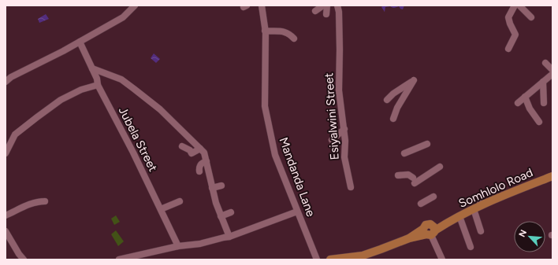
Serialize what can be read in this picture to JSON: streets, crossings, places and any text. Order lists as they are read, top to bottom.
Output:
{
  "streets": {
    "main road": ["Somhlolo Road"],
    "street": ["Esiyalwini Street", "Jubela Street", "Mandanda Lane"]
  },
  "north": "top left"
}
